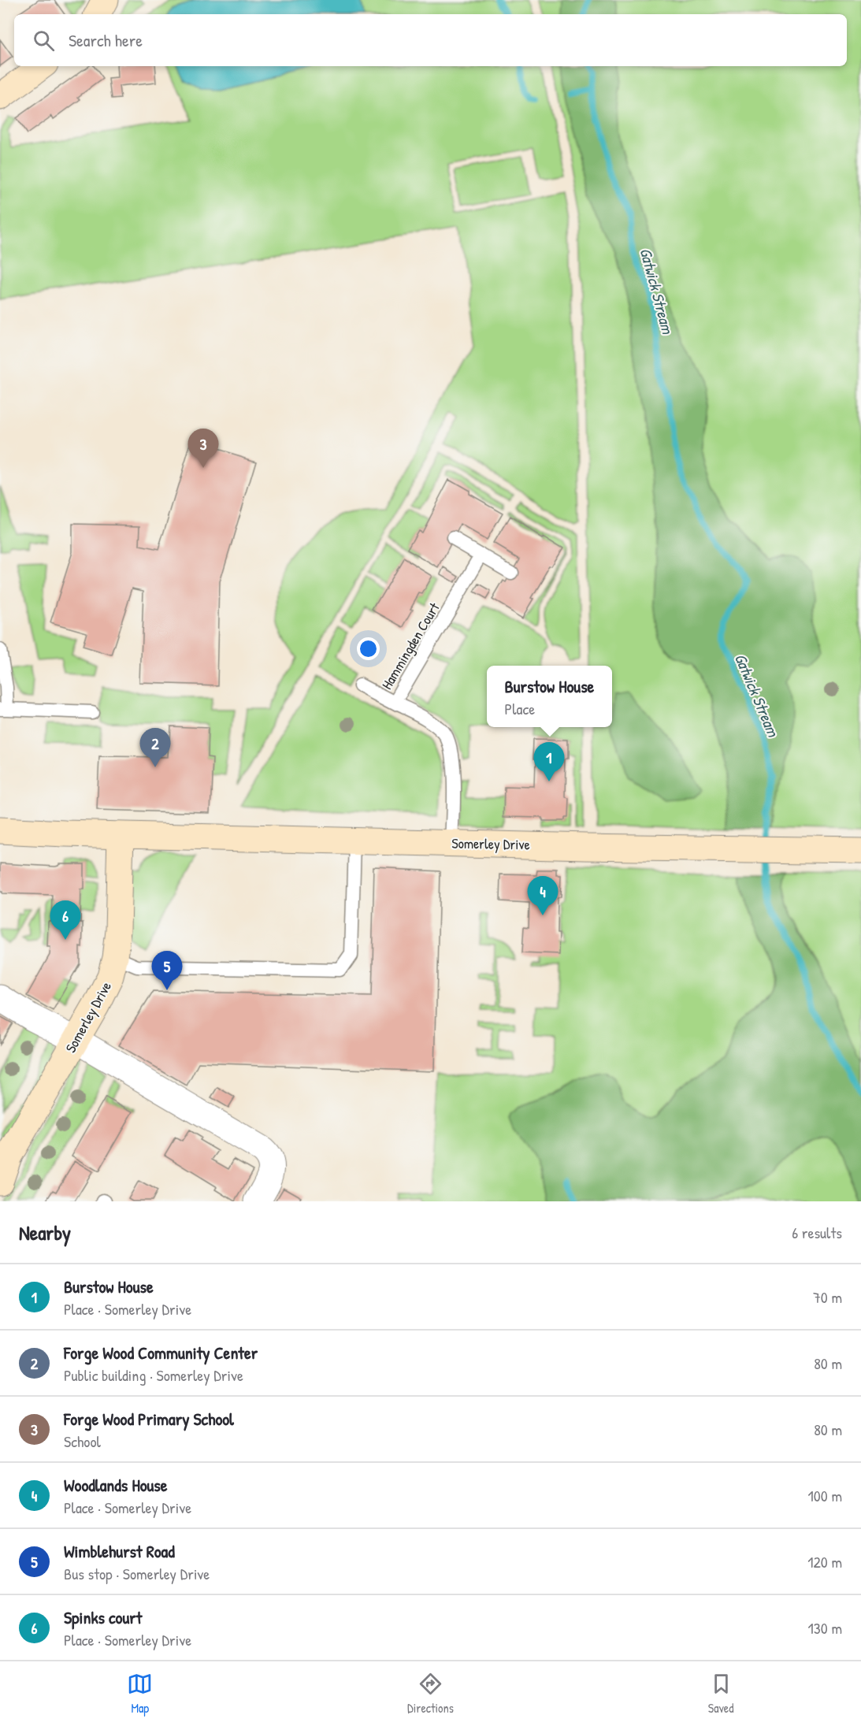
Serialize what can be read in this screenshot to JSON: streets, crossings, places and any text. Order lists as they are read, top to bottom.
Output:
{
  "streets": {
    "street": ["Somerley Drive"],
    "lane": ["Hammingden Court"]
  },
  "crossings": [
    ["Hammingden Court", "Somerley Drive"]
  ],
  "water": ["Gatwick Stream"],
  "page": {
    "search": "Search here",
    "pins": [
      "3",
      "2",
      "1",
      "4",
      "6",
      "5"
    ],
    "popup": ["Burstow House", "Place"],
    "heading": ["Nearby", "6 results"],
    "list": [
      {
        "mark": "1",
        "name": "Burstow House",
        "note": "Place · Somerley Drive",
        "value": "70 m"
      },
      {
        "mark": "2",
        "name": "Forge Wood Community Center",
        "note": "Public building · Somerley Drive",
        "value": "80 m"
      },
      {
        "mark": "3",
        "name": "Forge Wood Primary School",
        "note": "School",
        "value": "80 m"
      },
      {
        "mark": "4",
        "name": "Woodlands House",
        "note": "Place · Somerley Drive",
        "value": "100 m"
      },
      {
        "mark": "5",
        "name": "Wimblehurst Road",
        "note": "Bus stop · Somerley Drive",
        "value": "120 m"
      },
      {
        "mark": "6",
        "name": "Spinks court",
        "note": "Place · Somerley Drive",
        "value": "130 m"
      }
    ],
    "nav": ["Map", "Directions", "Saved"]
  }
}
